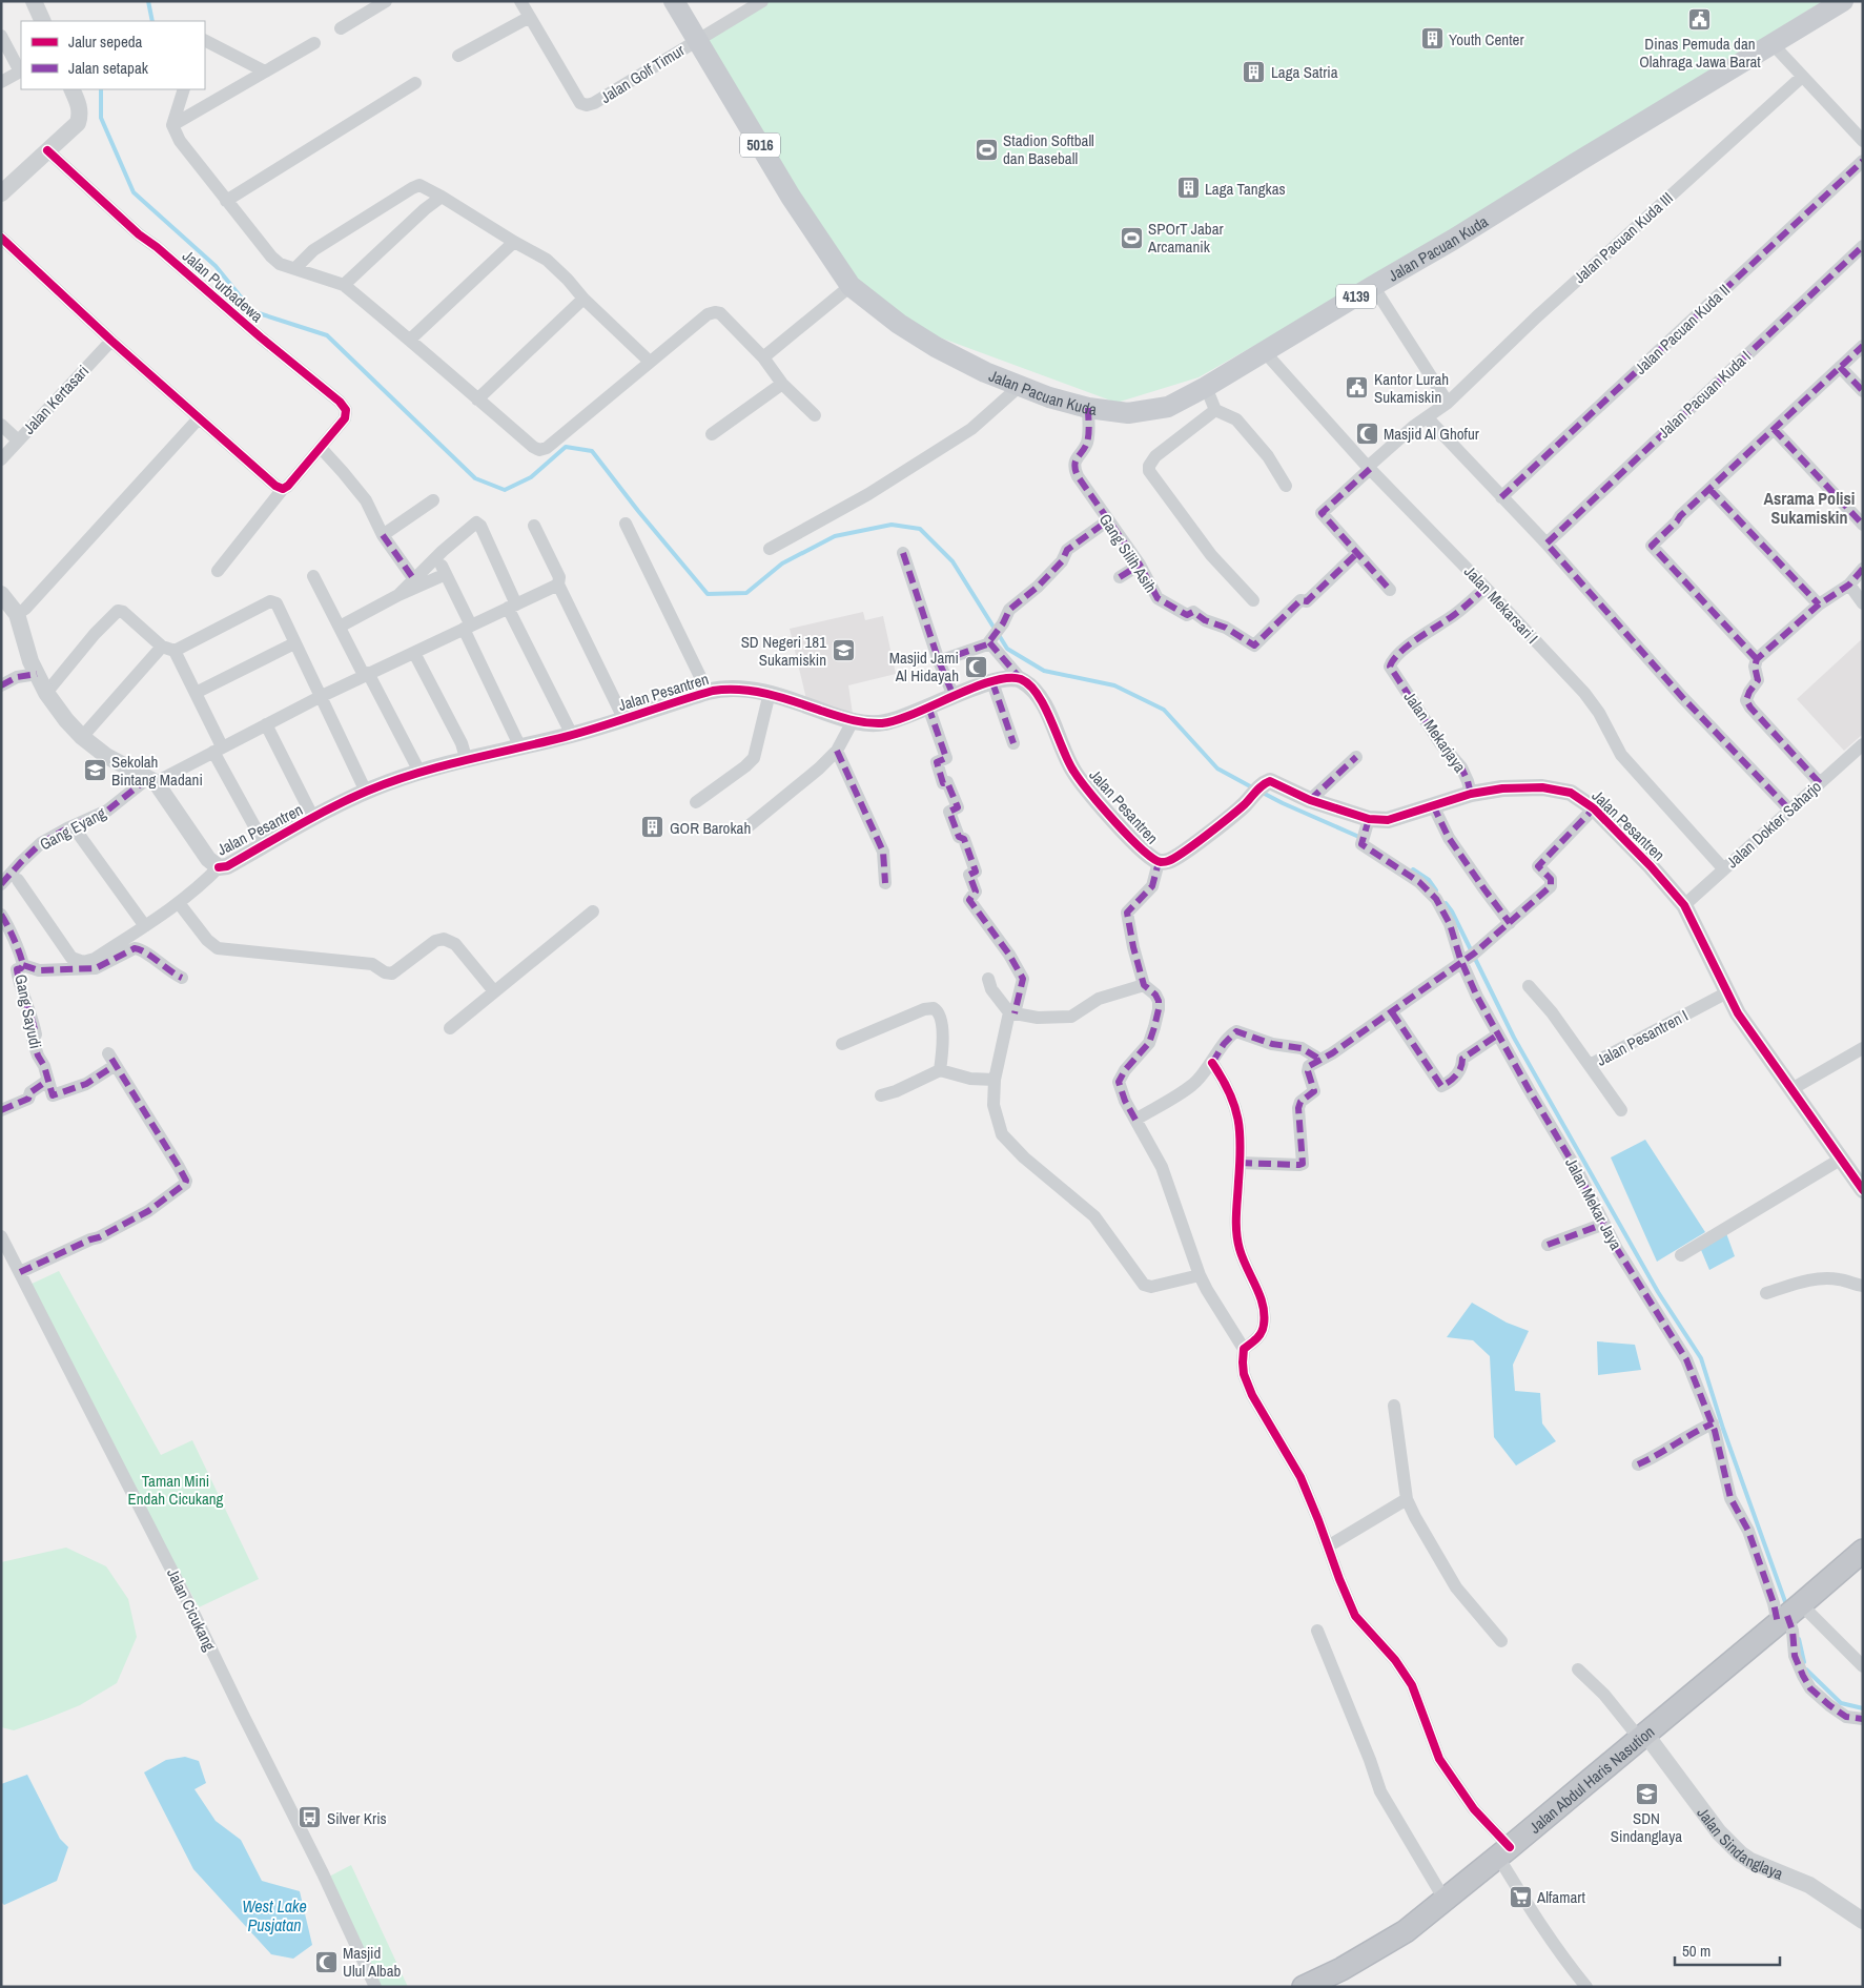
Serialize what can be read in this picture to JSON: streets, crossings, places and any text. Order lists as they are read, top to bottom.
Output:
{
  "streets": {
    "highway": ["Jalan Abdul Haris Nasution"],
    "main road": ["5016", "Jalan Pacuan Kuda", "4139"],
    "street": [
      "Jalan Golf Timur",
      "Jalan Pacuan Kuda III",
      "Jalan Purbadewa",
      "Jalan Pacuan Kuda II",
      "Jalan Pacuan Kuda I",
      "Jalan Kertasari",
      "Gang Silih Asih",
      "Jalan Mekarsari I",
      "Jalan Pesantren",
      "Jalan Mekarjaya",
      "Jalan Dokter Saharjo",
      "Gang Eyang",
      "Gang Sayudi",
      "Jalan Pesantren I",
      "Jalan Mekar Jaya",
      "Jalan Cicukang",
      "Jalan Sindanglaya"
    ]
  },
  "crossings": [
    ["Jalan Golf Timur", "5016"],
    ["5016", "Jalan Pacuan Kuda"],
    ["Jalan Pacuan Kuda III", "Gang Silih Asih"],
    ["Jalan Pacuan Kuda III", "Jalan Mekarsari I"],
    ["Jalan Pacuan Kuda", "Gang Silih Asih"],
    ["Jalan Pacuan Kuda", "Jalan Mekarsari I"],
    ["Jalan Mekarsari I", "Jalan Mekarjaya"],
    ["Jalan Mekarsari I", "Jalan Dokter Saharjo"],
    ["Jalan Pesantren", "Jalan Mekarjaya"],
    ["Jalan Pesantren", "Jalan Dokter Saharjo"],
    ["Jalan Pesantren", "Jalan Pesantren I"],
    ["Jalan Pesantren", "Jalan Mekar Jaya"],
    ["Jalan Mekar Jaya", "Jalan Abdul Haris Nasution"],
    ["Jalan Abdul Haris Nasution", "Jalan Sindanglaya"]
  ],
  "districts": ["Asrama Polisi Sukamiskin"],
  "water": ["West Lake Pusjatan"],
  "parks": ["Taman Mini Endah Cicukang"],
  "places": {
    "public building": ["Dinas Pemuda dan Olahraga Jawa Barat", "Kantor Lurah Sukamiskin"],
    "building": [
      "Youth Center",
      "Laga Satria",
      "Laga Tangkas",
      "GOR Barokah"
    ],
    "sports": ["Stadion Softball dan Baseball", "SPOrT Jabar Arcamanik"],
    "mosque": ["Masjid Al Ghofur", "Masjid Jami Al Hidayah", "Masjid Ulul Albab"],
    "school or university": ["SD Negeri 181 Sukamiskin", "Sekolah Bintang Madani", "SDN Sindanglaya"],
    "bus stop": ["Silver Kris"],
    "supermarket": ["Alfamart"]
  },
  "legend": ["Jalur sepeda", "Jalan setapak"],
  "scale_bar": "50 m"
}
